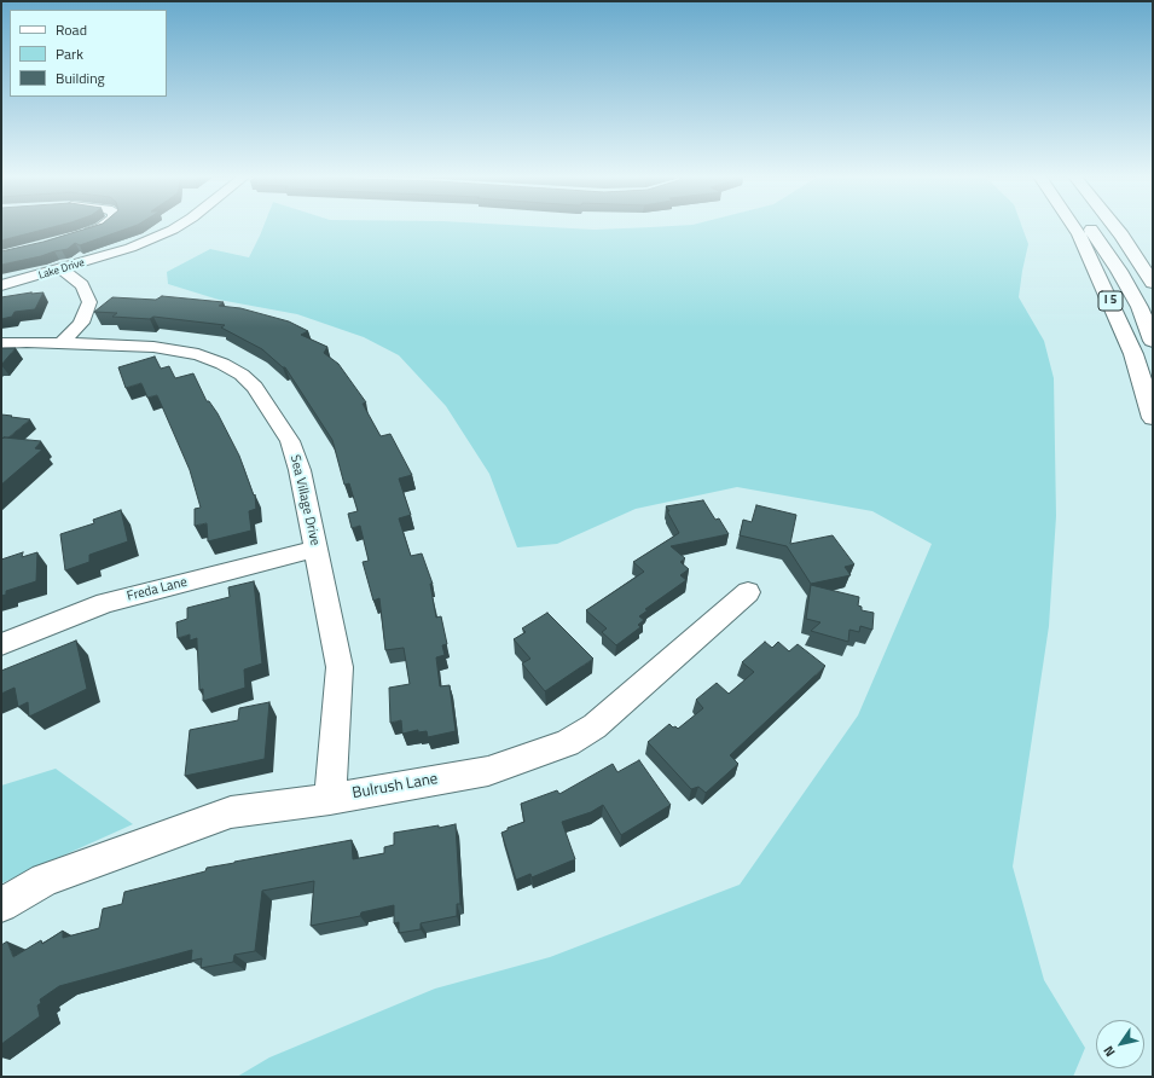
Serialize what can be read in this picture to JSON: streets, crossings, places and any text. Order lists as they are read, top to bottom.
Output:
{
  "streets": {
    "highway": ["I 5"],
    "street": [
      "Lake Drive",
      "Sea Village Drive",
      "Freda Lane",
      "Bulrush Lane"
    ]
  },
  "crossings": [
    ["Sea Village Drive", "Freda Lane"],
    ["Sea Village Drive", "Bulrush Lane"]
  ],
  "legend": ["Road", "Park", "Building"],
  "north": "bottom left"
}
